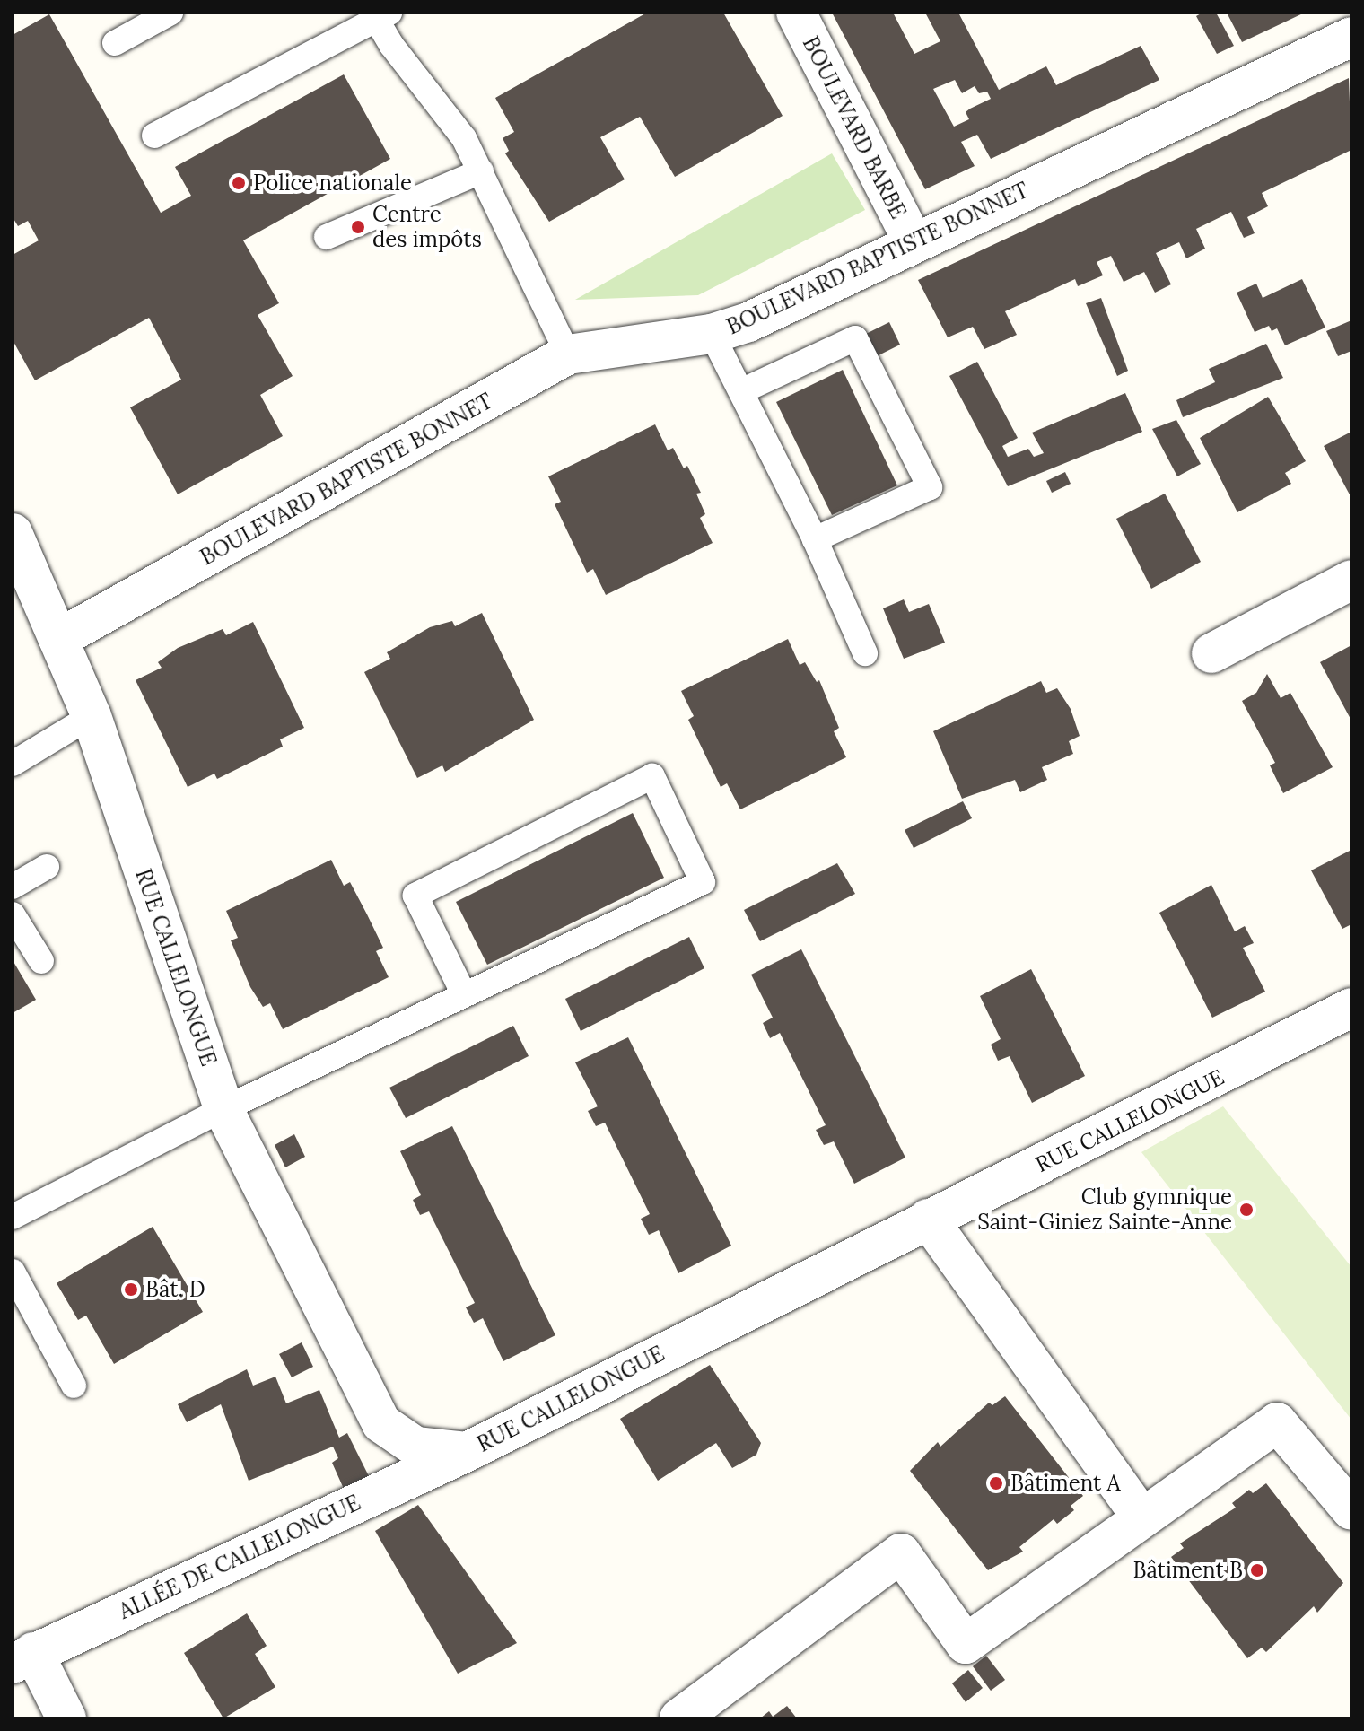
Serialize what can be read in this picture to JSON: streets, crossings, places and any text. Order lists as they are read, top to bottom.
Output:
{
  "streets": {
    "street": [
      "BOULEVARD BARBE",
      "BOULEVARD BAPTISTE BONNET",
      "RUE CALLELONGUE",
      "ALLÉE DE CALLELONGUE"
    ]
  },
  "crossings": [
    ["BOULEVARD BARBE", "BOULEVARD BAPTISTE BONNET"],
    ["BOULEVARD BAPTISTE BONNET", "RUE CALLELONGUE"],
    ["RUE CALLELONGUE", "ALLÉE DE CALLELONGUE"]
  ],
  "places": [
    "Police nationale",
    "Centre des impôts",
    "Club gymnique Saint-Giniez Sainte-Anne",
    "Bât. D",
    "Bâtiment A",
    "Bâtiment B"
  ]
}
